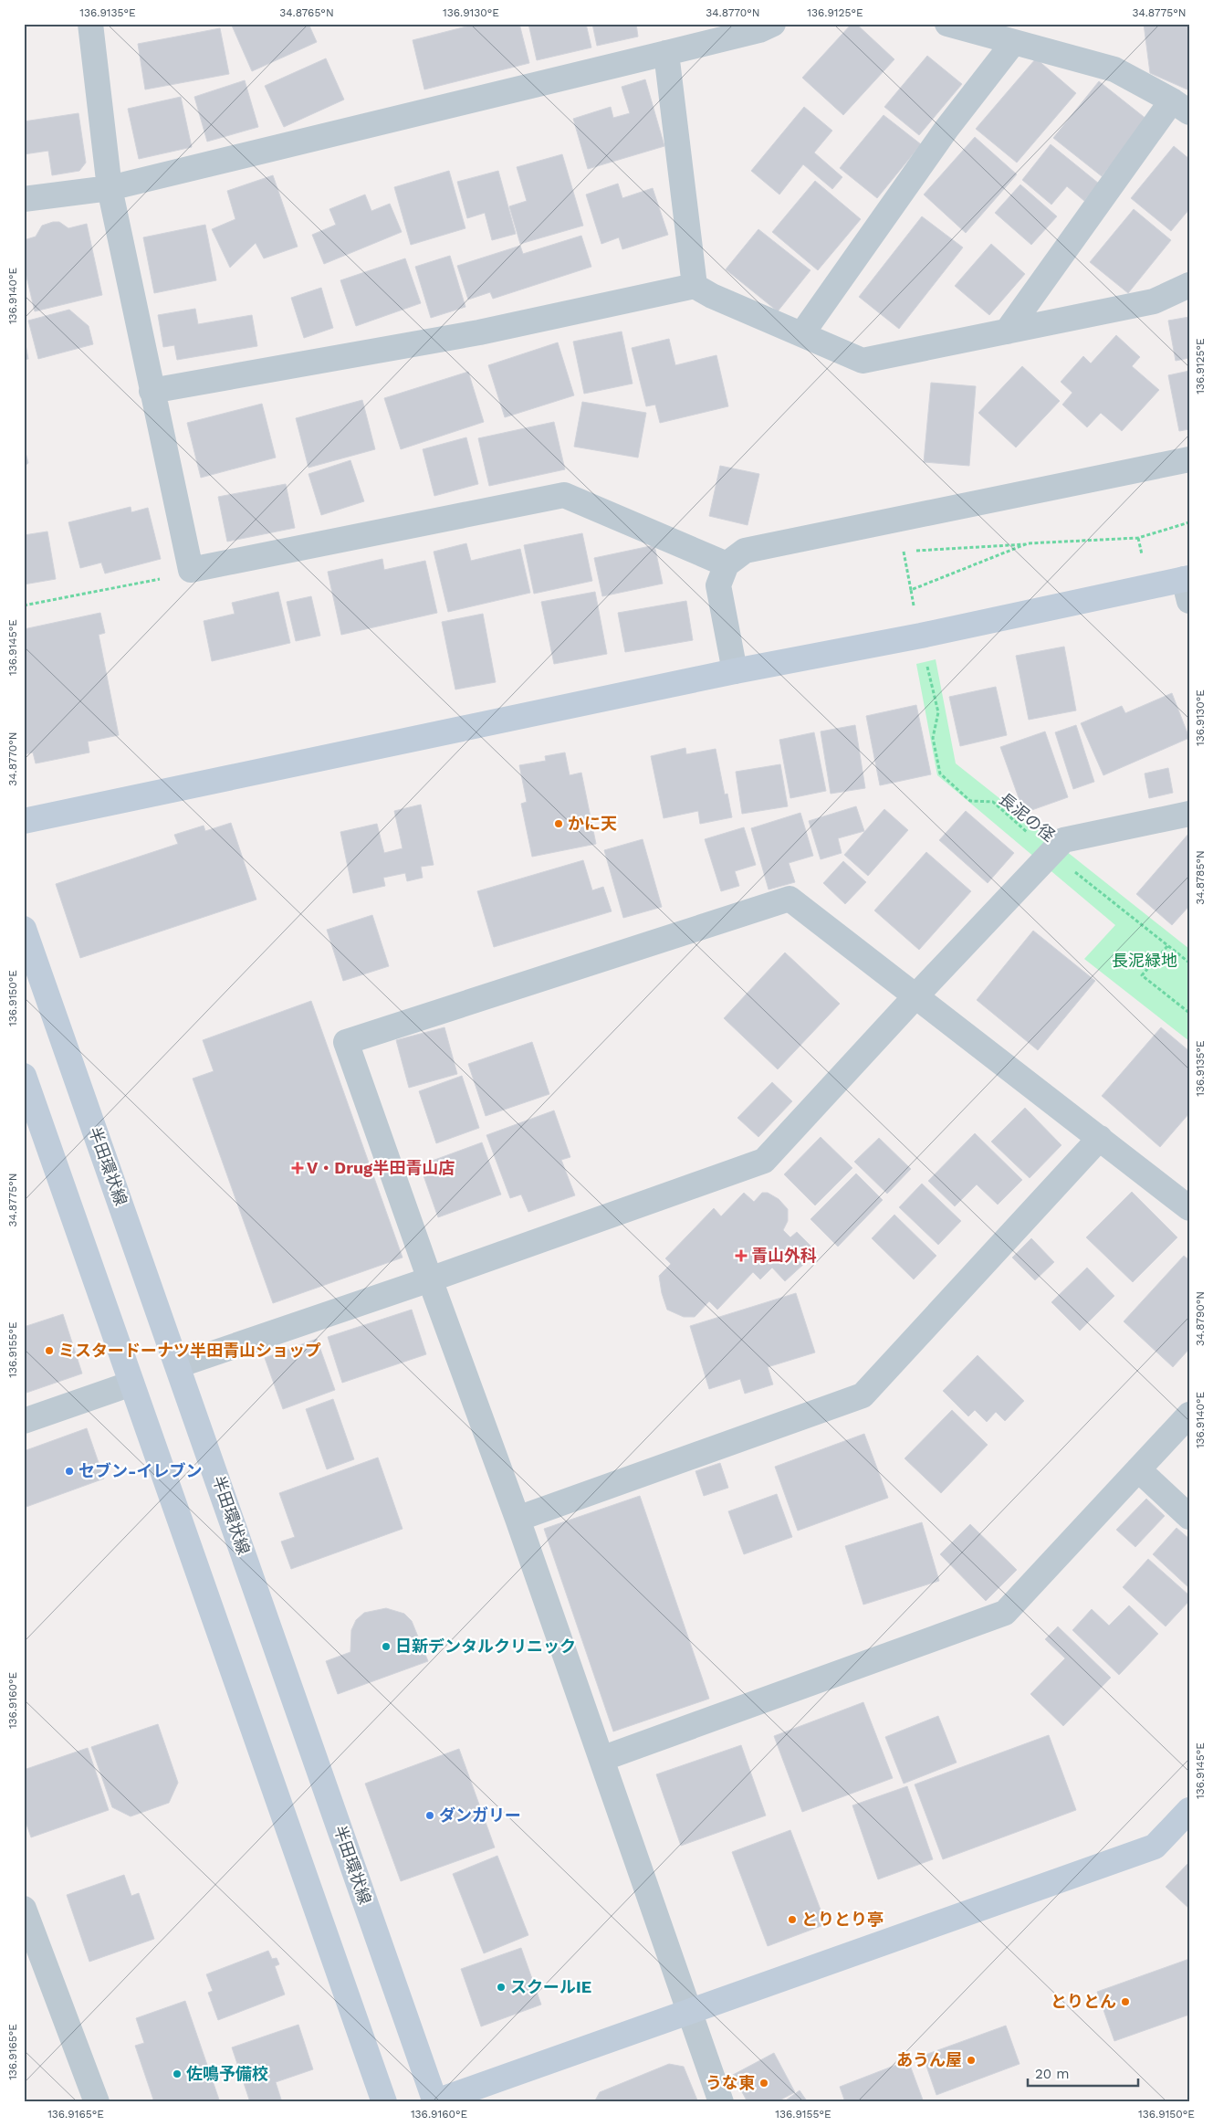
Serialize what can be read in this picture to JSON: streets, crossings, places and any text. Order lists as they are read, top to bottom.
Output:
{
  "streets": {
    "main road": ["半田環状線"],
    "path": ["長泥の径"]
  },
  "parks": ["長泥緑地"],
  "places": {
    "other": [
      "かに天",
      "ミスタードーナツ半田青山ショップ",
      "セブン-イレブン",
      "日新デンタルクリニック",
      "ダンガリー",
      "とりとり亭",
      "スクールIE",
      "とりとん",
      "あうん屋",
      "佐鳴予備校",
      "うな東"
    ],
    "health": ["V・Drug半田青山店", "青山外科"]
  },
  "scale_bar": "20 m",
  "coordinates": [
    "136.9135°E",
    "34.8765°N",
    "136.9130°E",
    "34.8770°N",
    "136.9125°E",
    "34.8775°N",
    "136.9140°E",
    "136.9145°E",
    "34.8785°N",
    "136.9150°E",
    "34.8790°N",
    "136.9155°E",
    "136.9160°E",
    "136.9165°E"
  ]
}
